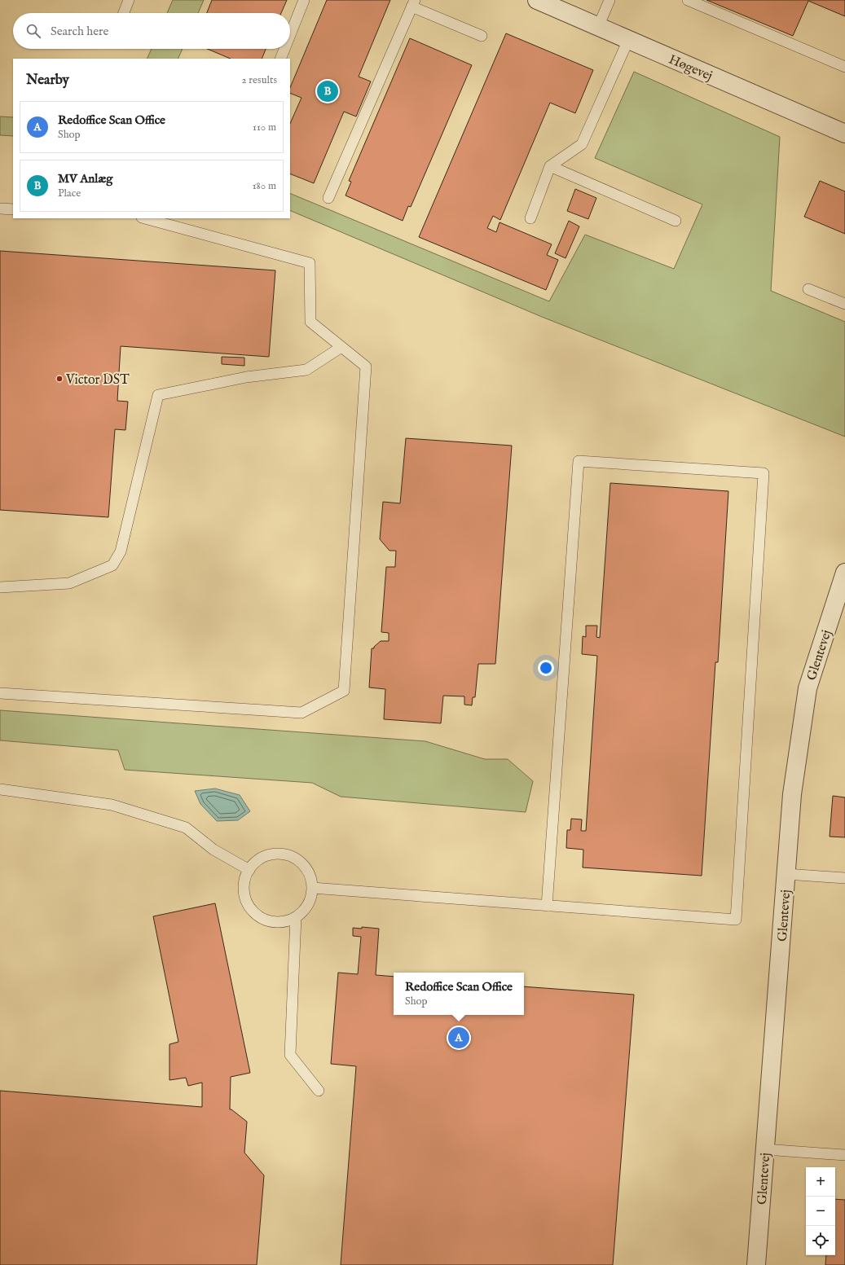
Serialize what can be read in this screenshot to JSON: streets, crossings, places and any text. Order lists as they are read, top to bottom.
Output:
{
  "streets": {
    "street": ["Høgevej", "Glentevej"]
  },
  "places": ["Victor DST"],
  "page": {
    "search": "Search here",
    "heading": ["Nearby", "2 results"],
    "pins": ["B", "A"],
    "list": [
      {
        "mark": "A",
        "name": "Redoffice Scan Office",
        "note": "Shop",
        "value": "110 m"
      },
      {
        "mark": "B",
        "name": "MV Anlæg",
        "note": "Place",
        "value": "180 m"
      }
    ],
    "popup": ["Redoffice Scan Office", "Shop"],
    "map_buttons": ["+", "−"]
  }
}
